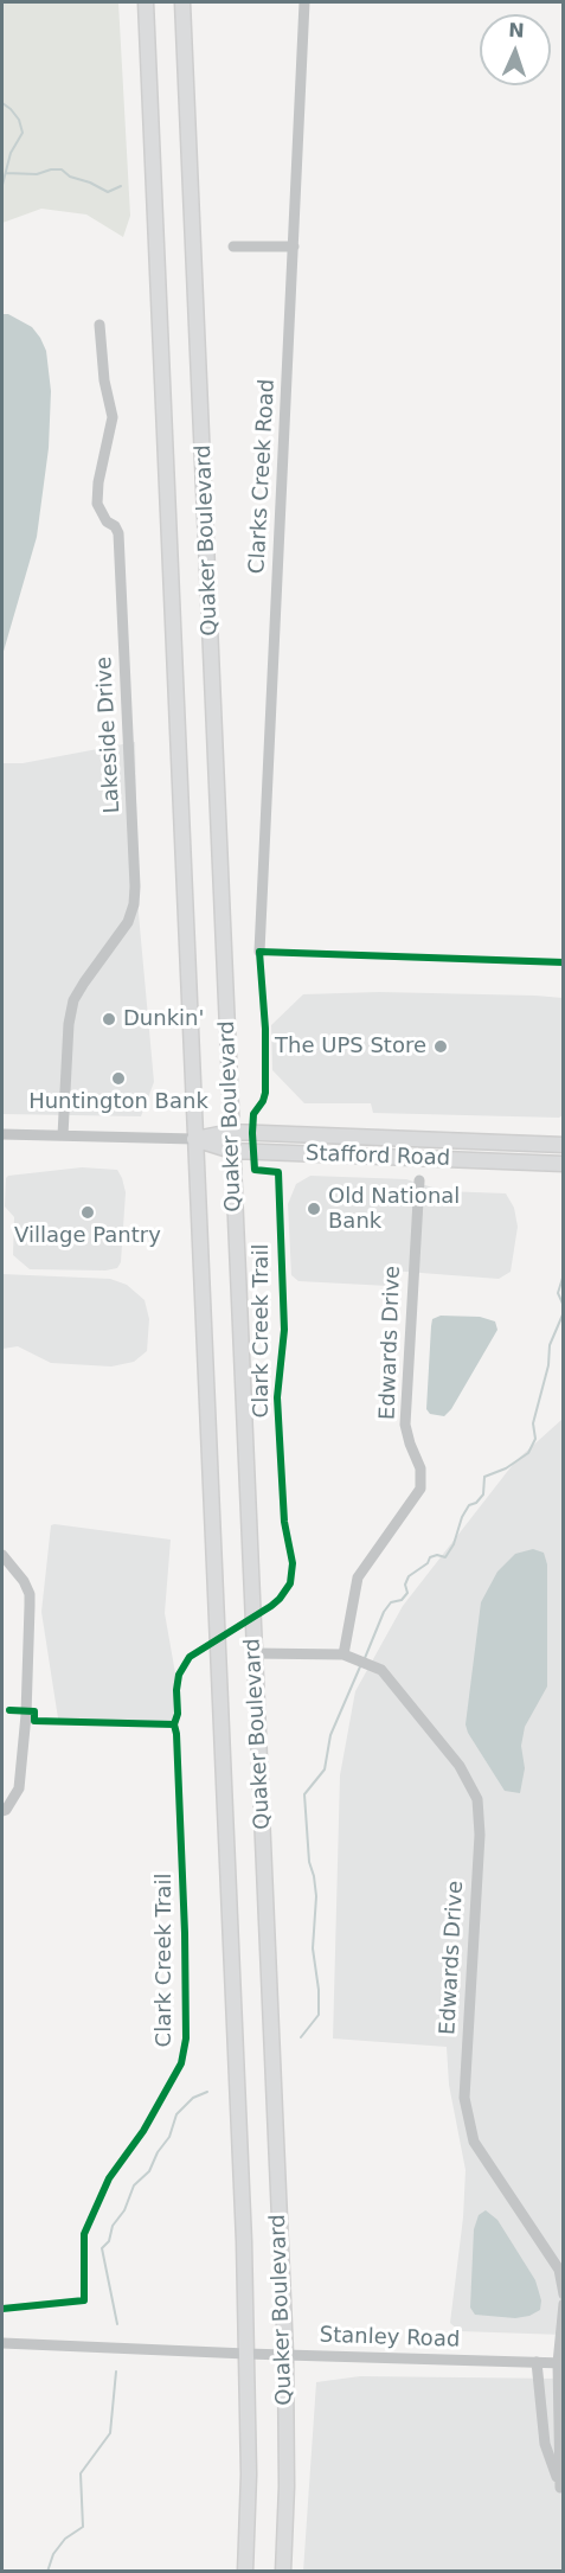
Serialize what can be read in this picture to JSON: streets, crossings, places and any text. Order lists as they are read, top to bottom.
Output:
{
  "streets": {
    "main road": ["Quaker Boulevard", "Stafford Road"],
    "street": [
      "Clarks Creek Road",
      "Lakeside Drive",
      "Edwards Drive",
      "Stanley Road"
    ],
    "cycle path": ["Clark Creek Trail"]
  },
  "crossings": [
    ["Quaker Boulevard", "Stafford Road"],
    ["Quaker Boulevard", "Edwards Drive"],
    ["Quaker Boulevard", "Stanley Road"],
    ["Lakeside Drive", "Stafford Road"]
  ],
  "places": [
    "Dunkin'",
    "The UPS Store",
    "Huntington Bank",
    "Old National Bank",
    "Village Pantry"
  ],
  "north": "top"
}
